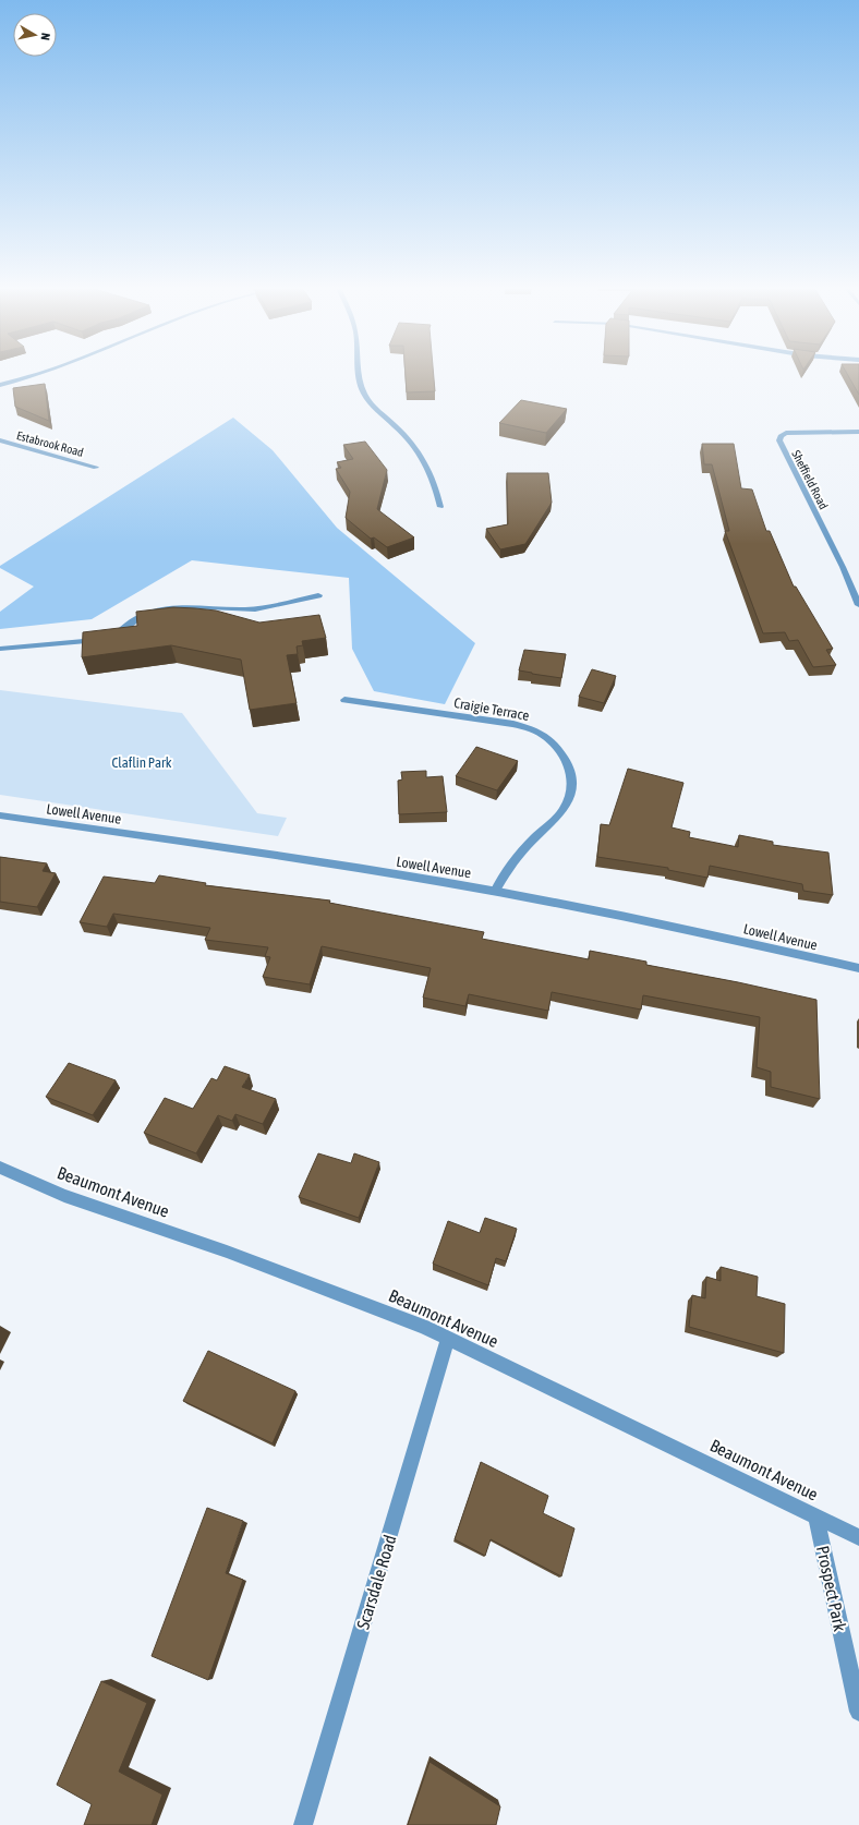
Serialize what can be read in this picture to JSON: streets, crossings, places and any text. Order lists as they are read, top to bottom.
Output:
{
  "streets": {
    "street": [
      "Estabrook Road",
      "Sheffield Road",
      "Craigie Terrace",
      "Lowell Avenue",
      "Beaumont Avenue",
      "Scarsdale Road",
      "Prospect Park"
    ]
  },
  "crossings": [
    ["Craigie Terrace", "Lowell Avenue"],
    ["Beaumont Avenue", "Scarsdale Road"],
    ["Beaumont Avenue", "Prospect Park"]
  ],
  "parks": ["Claflin Park"],
  "north": "right"
}
